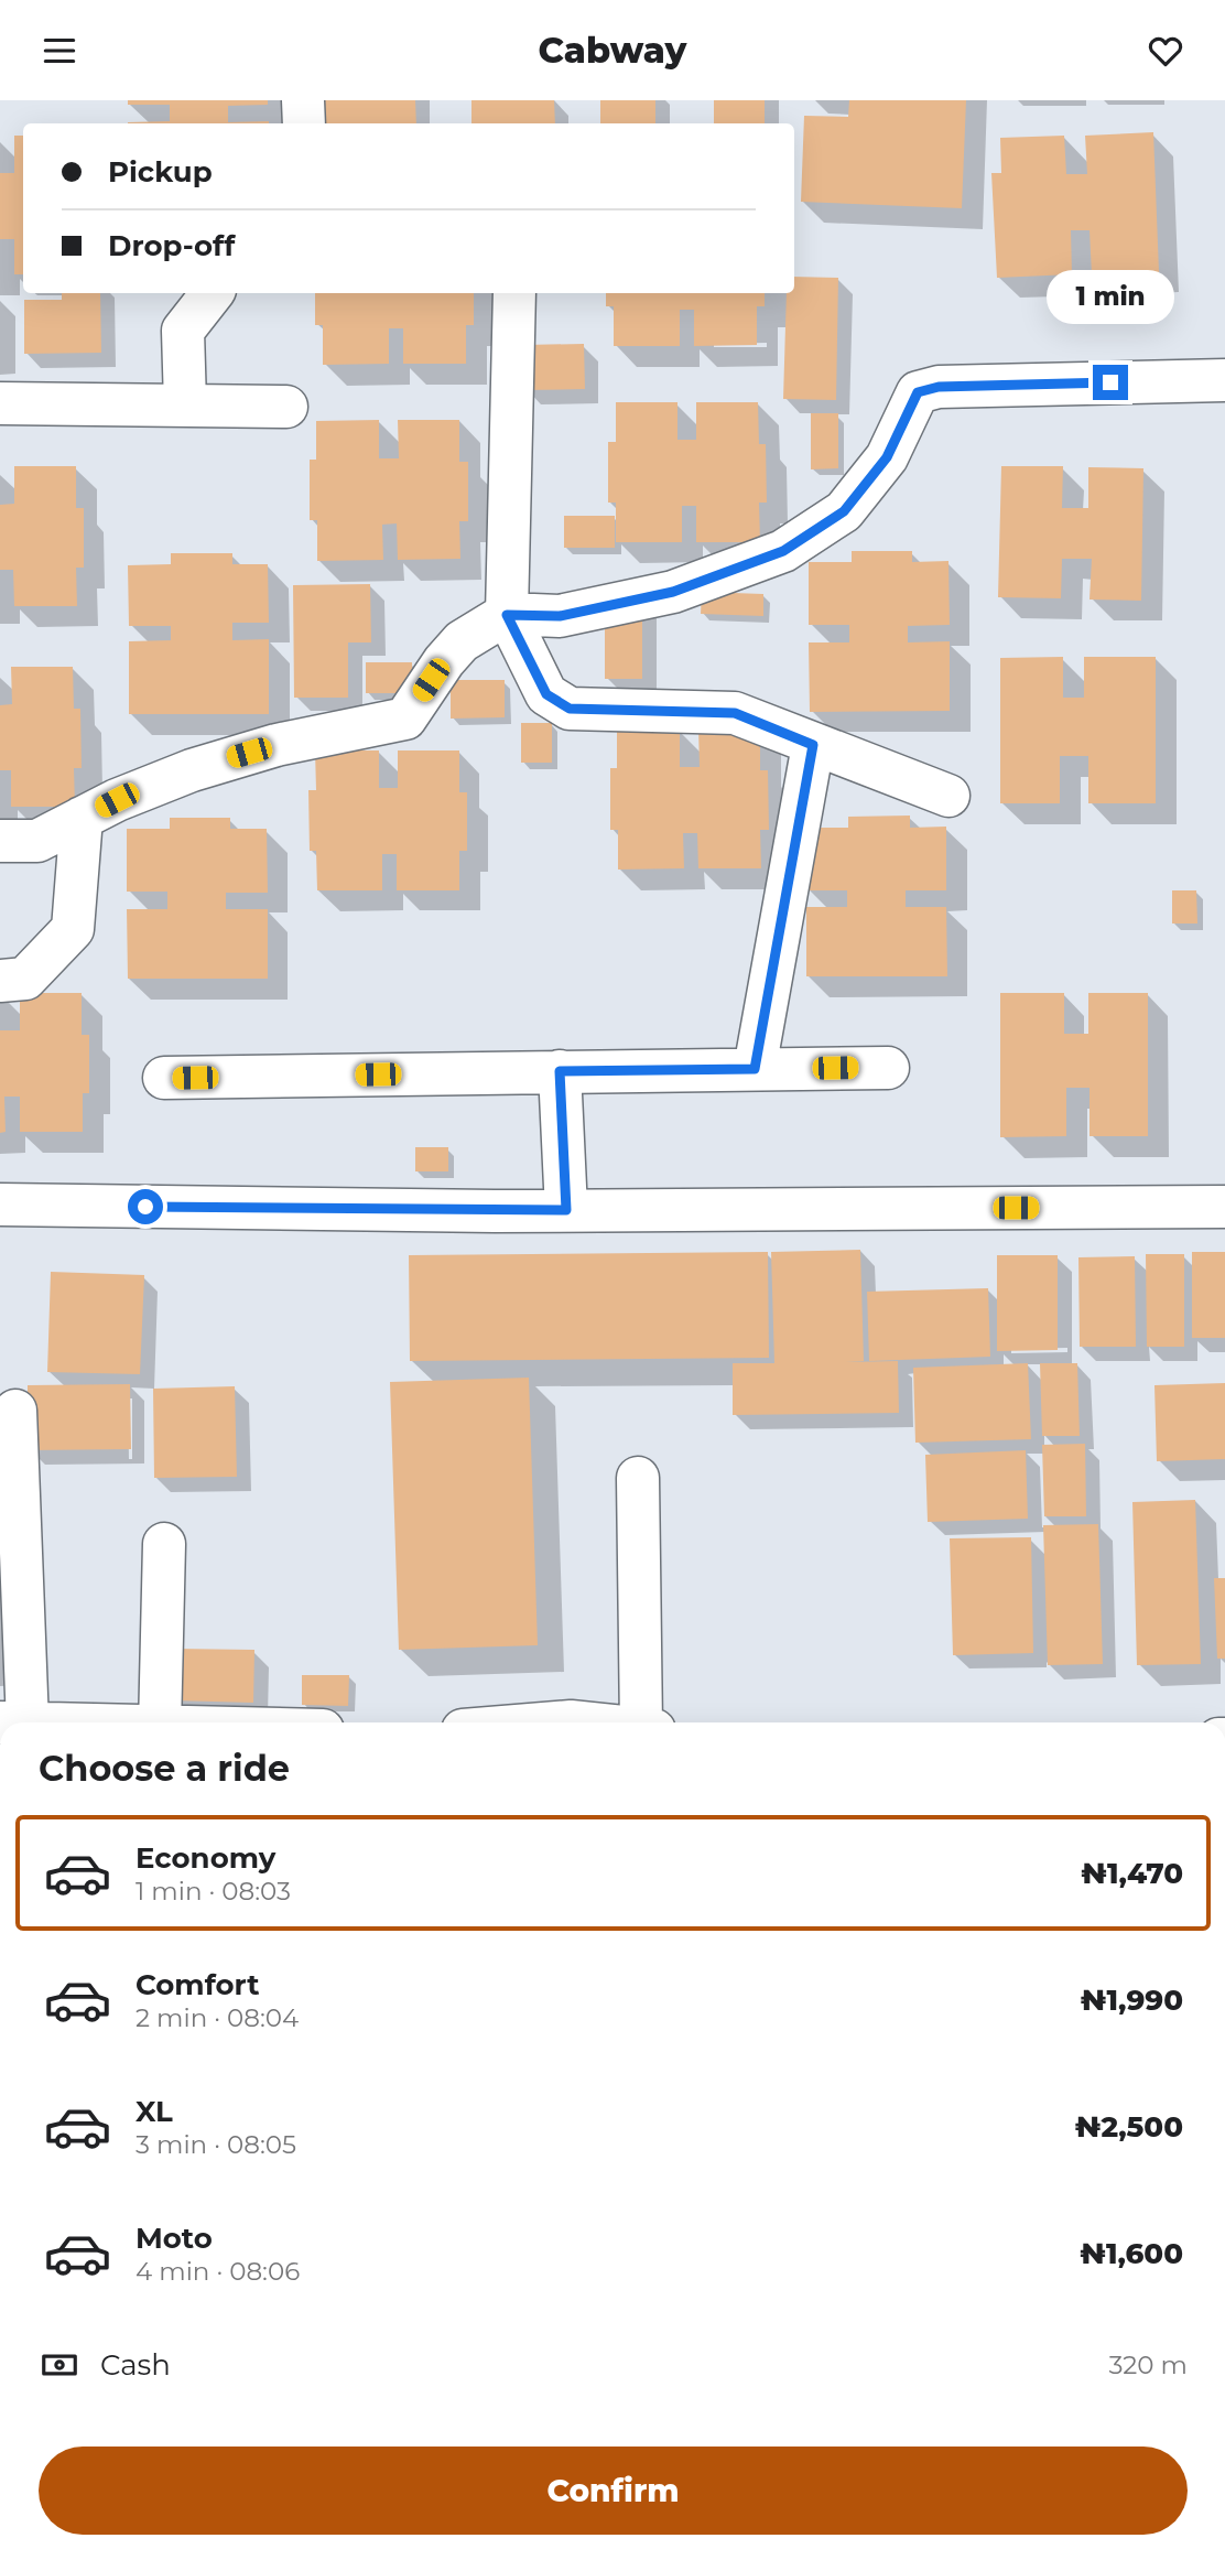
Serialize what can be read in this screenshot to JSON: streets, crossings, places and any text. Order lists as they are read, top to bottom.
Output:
{
  "page": {
    "header": "Cabway",
    "banner": ["Pickup", "Drop-off"],
    "bubble": "1 min",
    "heading": "Choose a ride",
    "list": [
      {
        "name": "Economy",
        "note": "1 min · 08:03",
        "value": "₦1,470"
      },
      {
        "name": "Comfort",
        "note": "2 min · 08:04",
        "value": "₦1,990"
      },
      {
        "name": "XL",
        "note": "3 min · 08:05",
        "value": "₦2,500"
      },
      {
        "name": "Moto",
        "note": "4 min · 08:06",
        "value": "₦1,600"
      }
    ],
    "pay": ["Cash", "320 m"],
    "buttons": "Confirm"
  }
}
